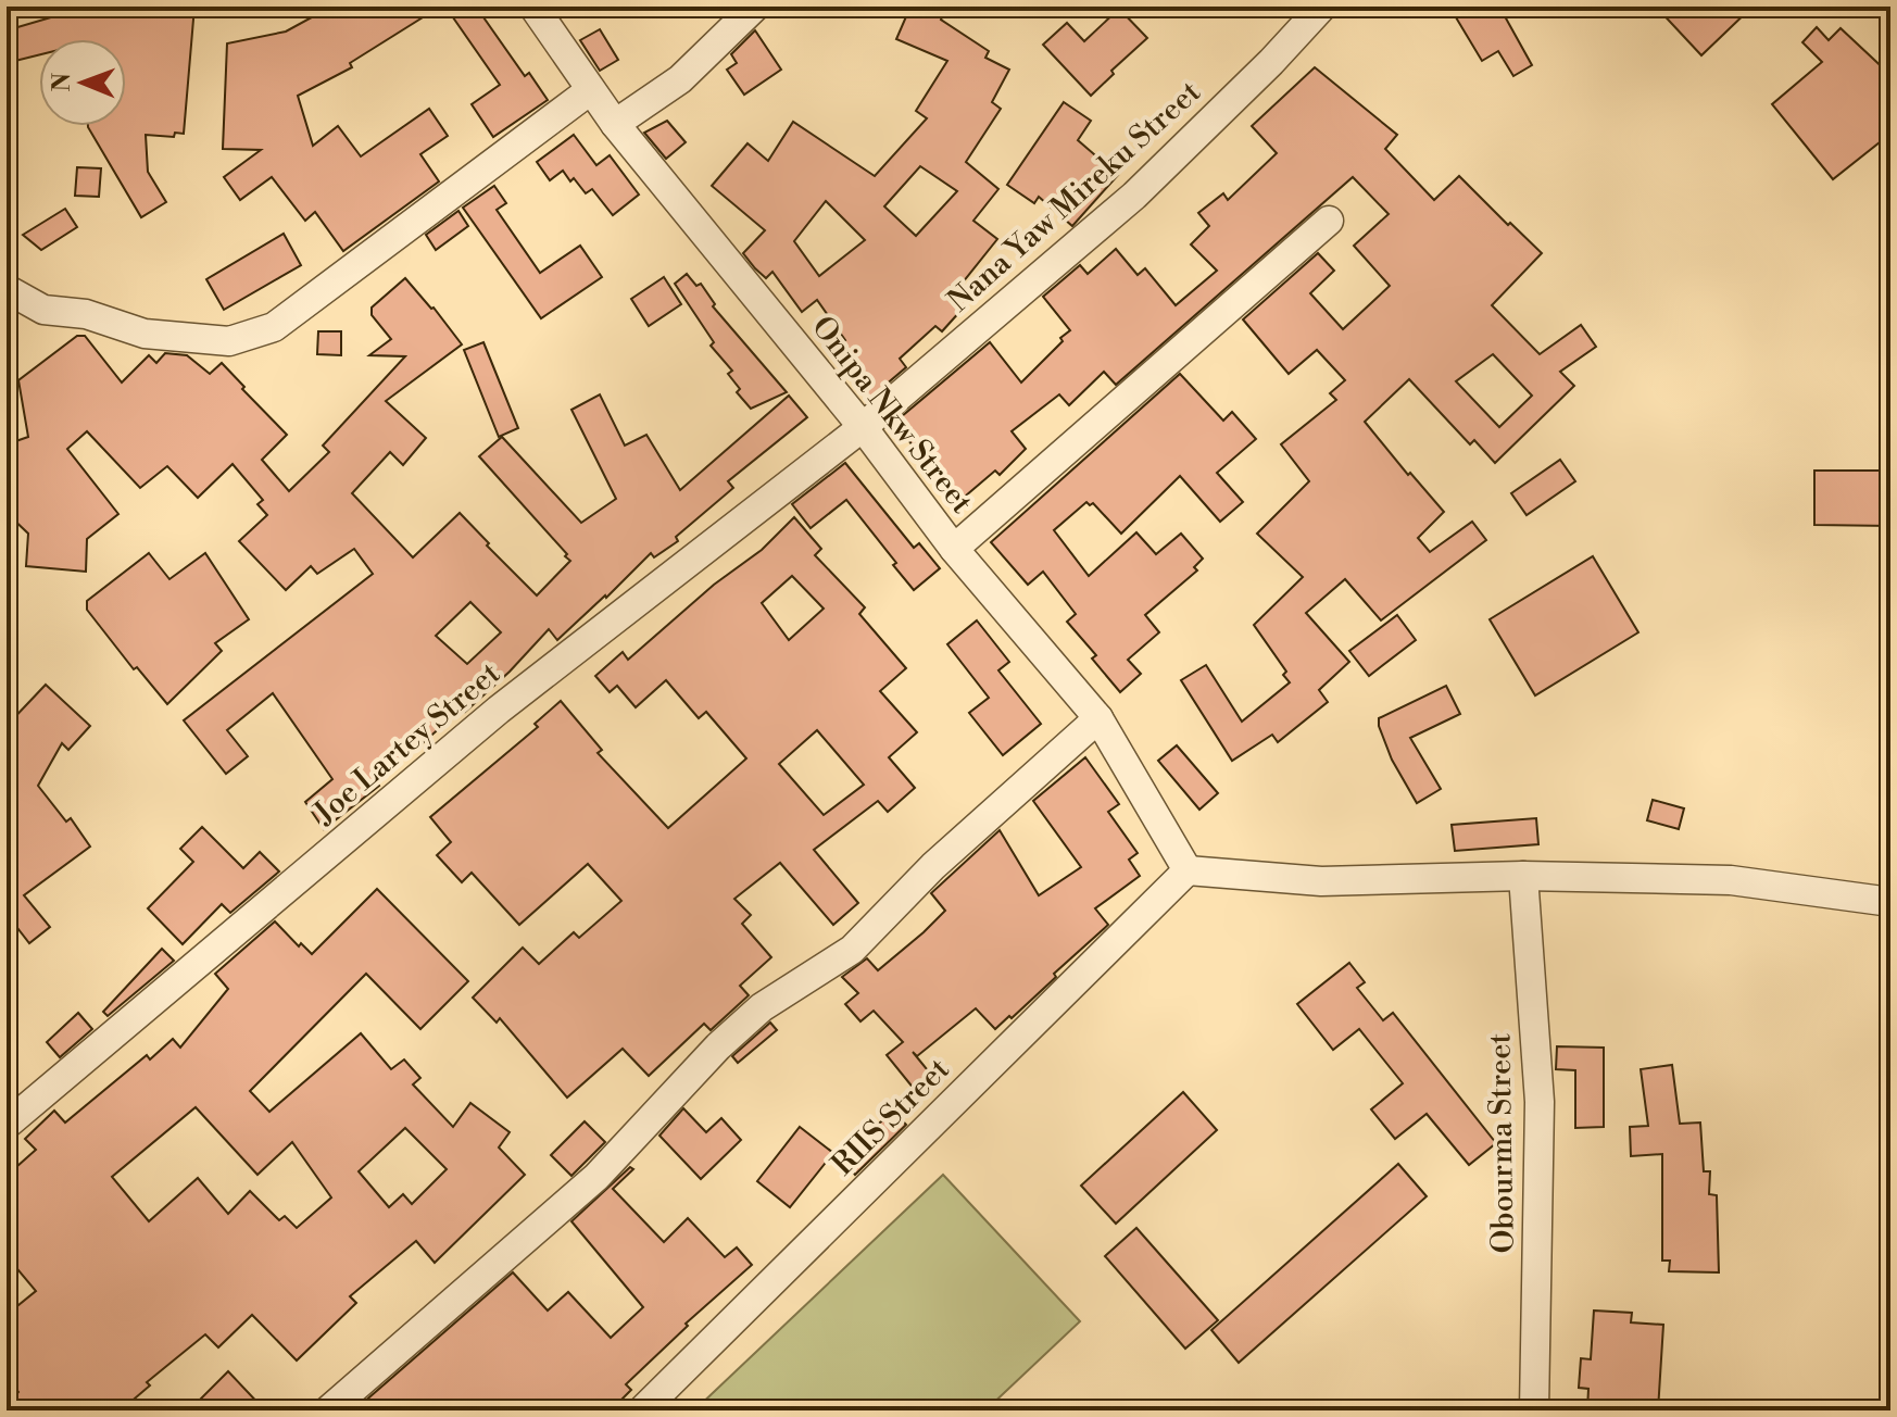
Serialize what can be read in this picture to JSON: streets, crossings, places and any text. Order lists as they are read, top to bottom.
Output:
{
  "streets": {
    "street": [
      "Nana Yaw Mireku Street",
      "Onipa Nkw Street",
      "Joe Lartey Street",
      "RIIS Street",
      "Obourma Street"
    ]
  },
  "crossings": [
    ["Nana Yaw Mireku Street", "Onipa Nkw Street"],
    ["Nana Yaw Mireku Street", "Joe Lartey Street"],
    ["Onipa Nkw Street", "Joe Lartey Street"],
    ["Onipa Nkw Street", "RIIS Street"]
  ],
  "north": "left"
}
